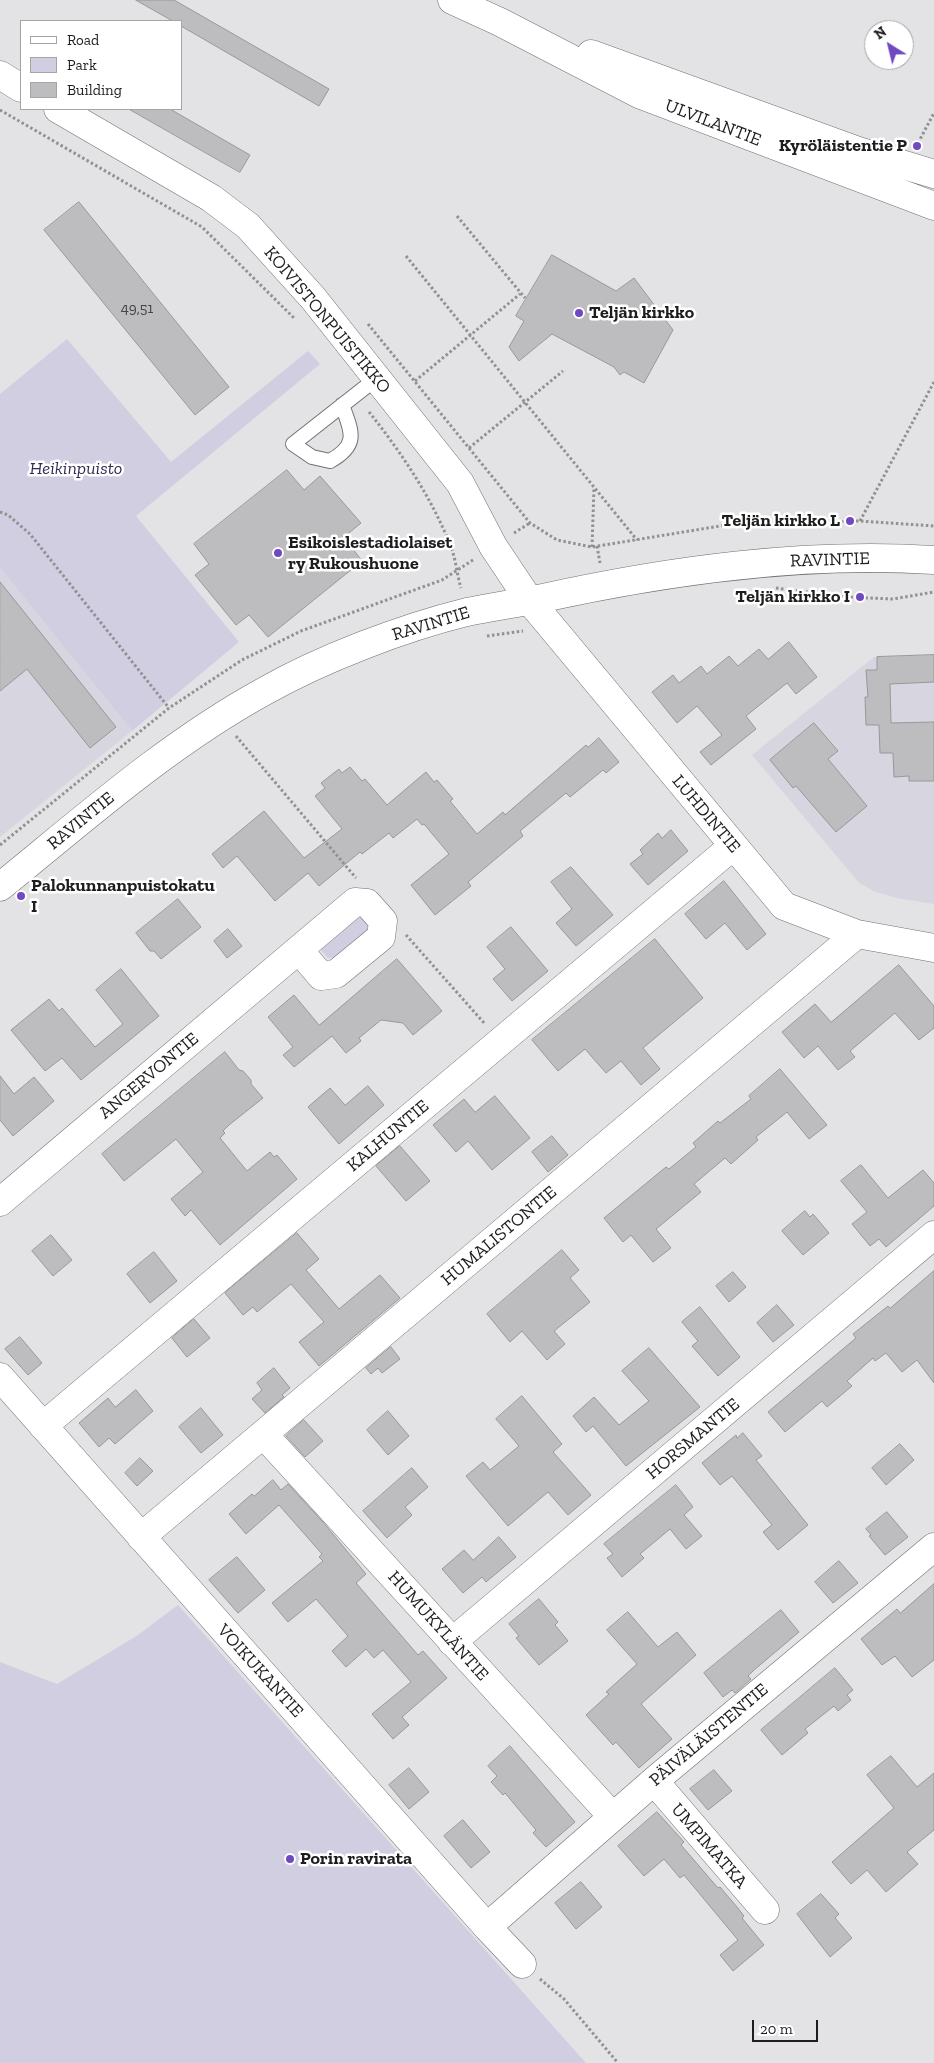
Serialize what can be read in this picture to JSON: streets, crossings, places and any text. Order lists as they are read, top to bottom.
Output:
{
  "streets": {
    "street": [
      "ULVILANTIE",
      "KOIVISTONPUISTIKKO",
      "RAVINTIE",
      "LUHDINTIE",
      "ANGERVONTIE",
      "KALHUNTIE",
      "HUMALISTONTIE",
      "HORSMANTIE",
      "HUMUKYLÄNTIE",
      "VOIKUKANTIE",
      "PÄIVÄLÄISTENTIE",
      "UMPIMATKA"
    ]
  },
  "crossings": [
    ["KOIVISTONPUISTIKKO", "RAVINTIE"],
    ["KOIVISTONPUISTIKKO", "LUHDINTIE"],
    ["RAVINTIE", "LUHDINTIE"],
    ["LUHDINTIE", "KALHUNTIE"],
    ["LUHDINTIE", "HUMALISTONTIE"],
    ["KALHUNTIE", "VOIKUKANTIE"],
    ["HUMALISTONTIE", "HUMUKYLÄNTIE"],
    ["HUMALISTONTIE", "VOIKUKANTIE"],
    ["HORSMANTIE", "HUMUKYLÄNTIE"],
    ["HUMUKYLÄNTIE", "PÄIVÄLÄISTENTIE"],
    ["VOIKUKANTIE", "PÄIVÄLÄISTENTIE"],
    ["PÄIVÄLÄISTENTIE", "UMPIMATKA"]
  ],
  "parks": ["Heikinpuisto"],
  "places": [
    "Kyröläistentie P",
    "Teljän kirkko",
    "Teljän kirkko L",
    "Esikoislestadiolaiset ry Rukoushuone",
    "Teljän kirkko I",
    "Palokunnanpuistokatu I",
    "Porin ravirata"
  ],
  "house_numbers": ["49,51"],
  "legend": ["Road", "Park", "Building"],
  "scale_bar": "20 m",
  "north": "top left"
}
